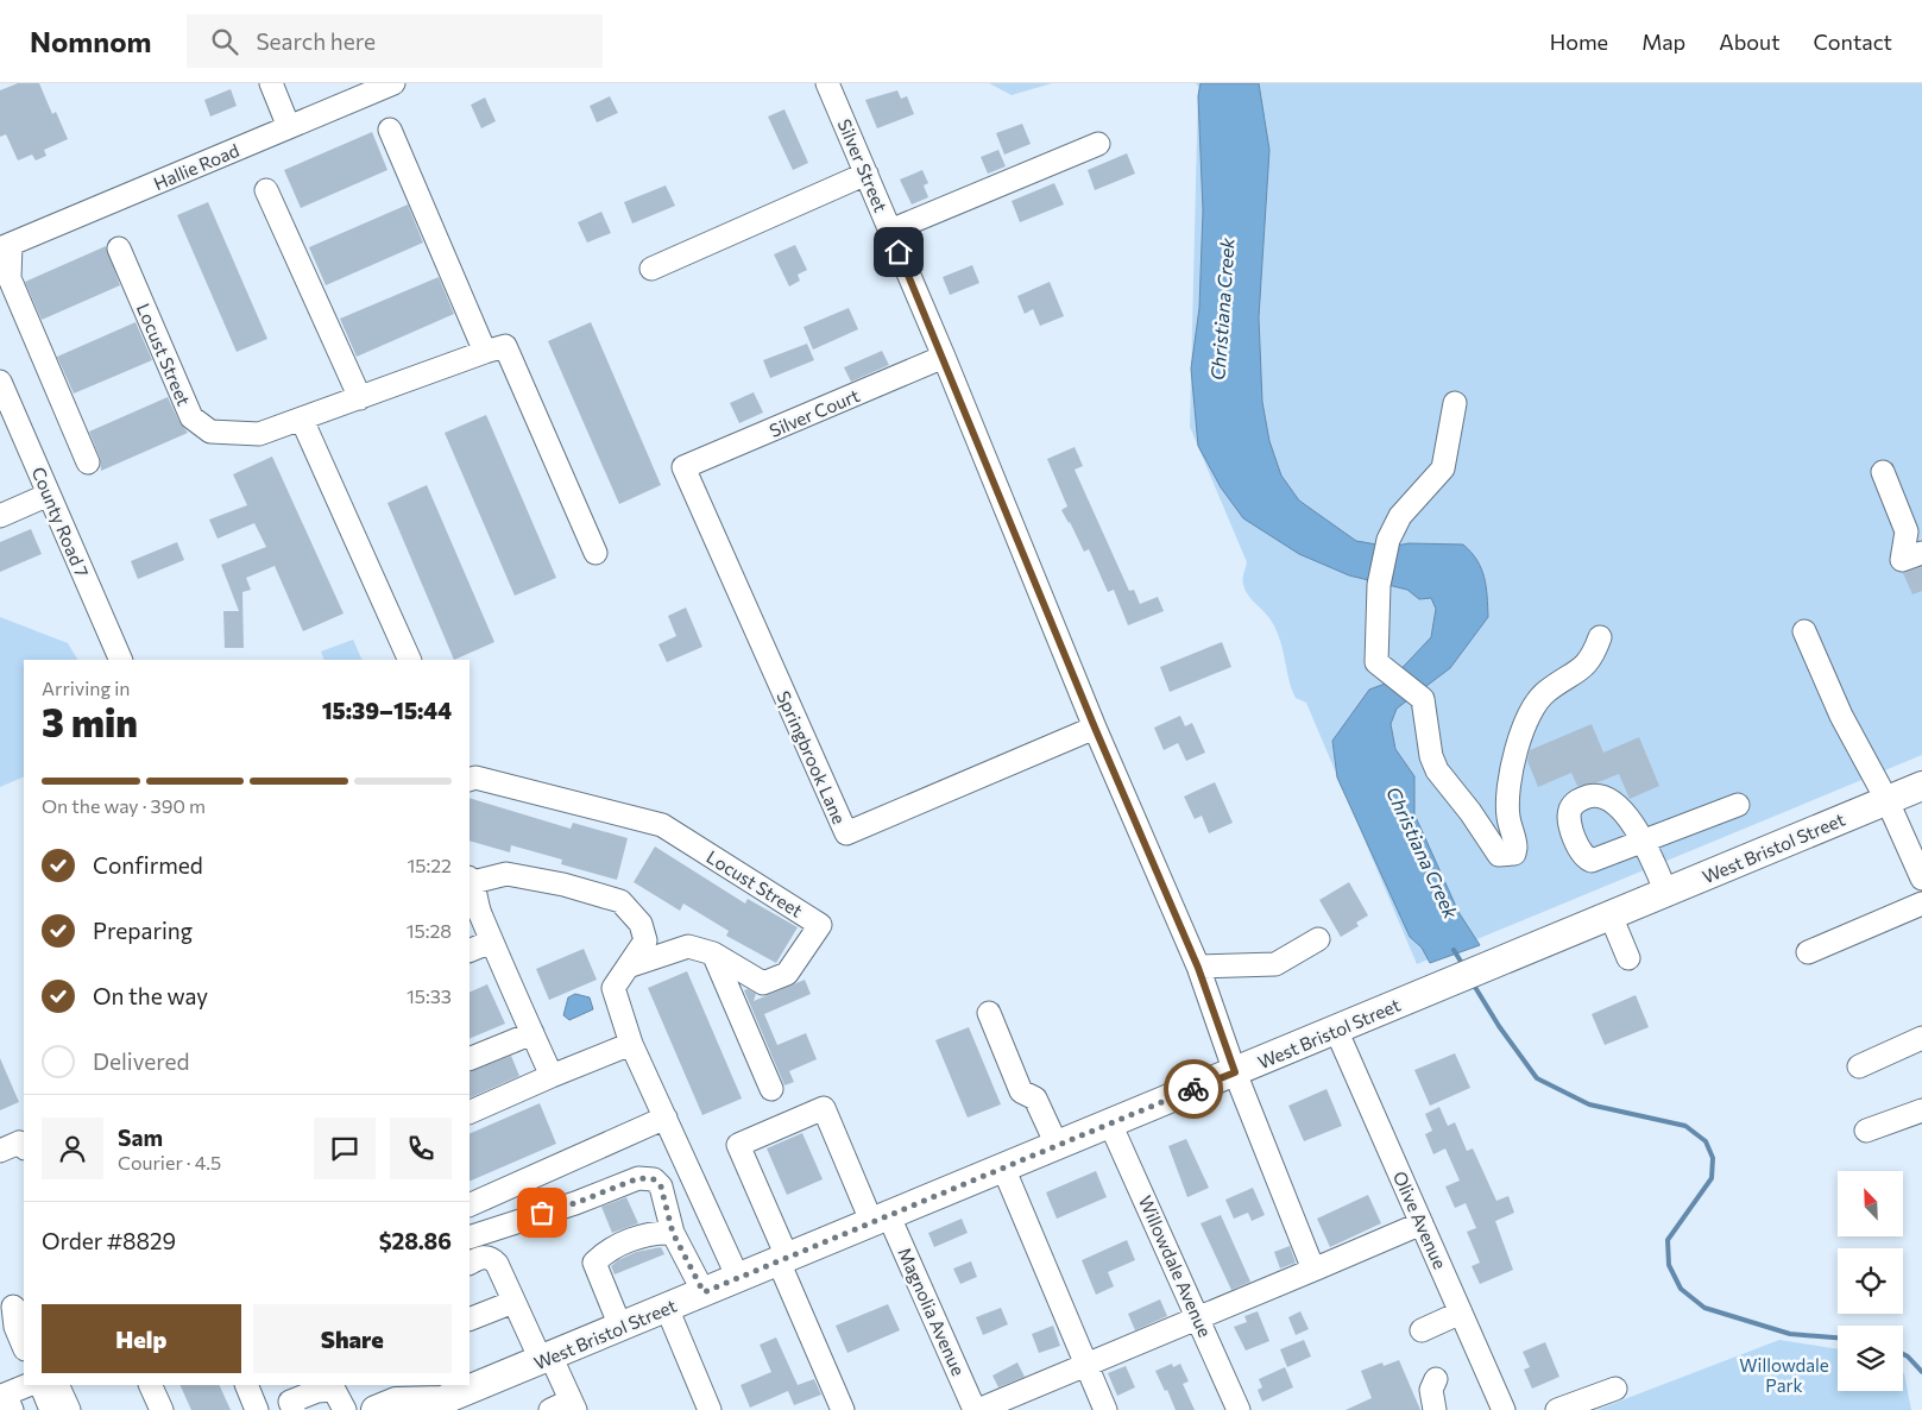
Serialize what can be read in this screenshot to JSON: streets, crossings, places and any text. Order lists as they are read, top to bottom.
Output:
{
  "streets": {
    "main road": ["West Bristol Street"],
    "street": [
      "Silver Street",
      "Hallie Road",
      "Locust Street",
      "Silver Court",
      "County Road 7",
      "Springbrook Lane",
      "Olive Avenue",
      "Willowdale Avenue",
      "Magnolia Avenue"
    ]
  },
  "crossings": [
    ["Silver Street", "Silver Court"],
    ["Silver Street", "Springbrook Lane"],
    ["Silver Street", "West Bristol Street"],
    ["Silver Court", "Springbrook Lane"],
    ["West Bristol Street", "Olive Avenue"],
    ["West Bristol Street", "Willowdale Avenue"],
    ["West Bristol Street", "Magnolia Avenue"]
  ],
  "water": ["Christiana Creek"],
  "parks": ["Willowdale Park"],
  "north": "top left",
  "page": {
    "header": "Nomnom",
    "search": "Search here",
    "nav": [
      "Home",
      "Map",
      "About",
      "Contact"
    ],
    "heading": ["3 min", "Arriving in", "15:39–15:44"],
    "panel": [
      "Sam",
      "Courier · 4.5",
      "Order #8829",
      "$28.86"
    ],
    "bar": "On the way · 390 m",
    "list": [
      ["Confirmed", "15:22"],
      ["Preparing", "15:28"],
      ["On the way", "15:33"],
      "Delivered"
    ],
    "buttons": ["Help", "Share"]
  }
}
